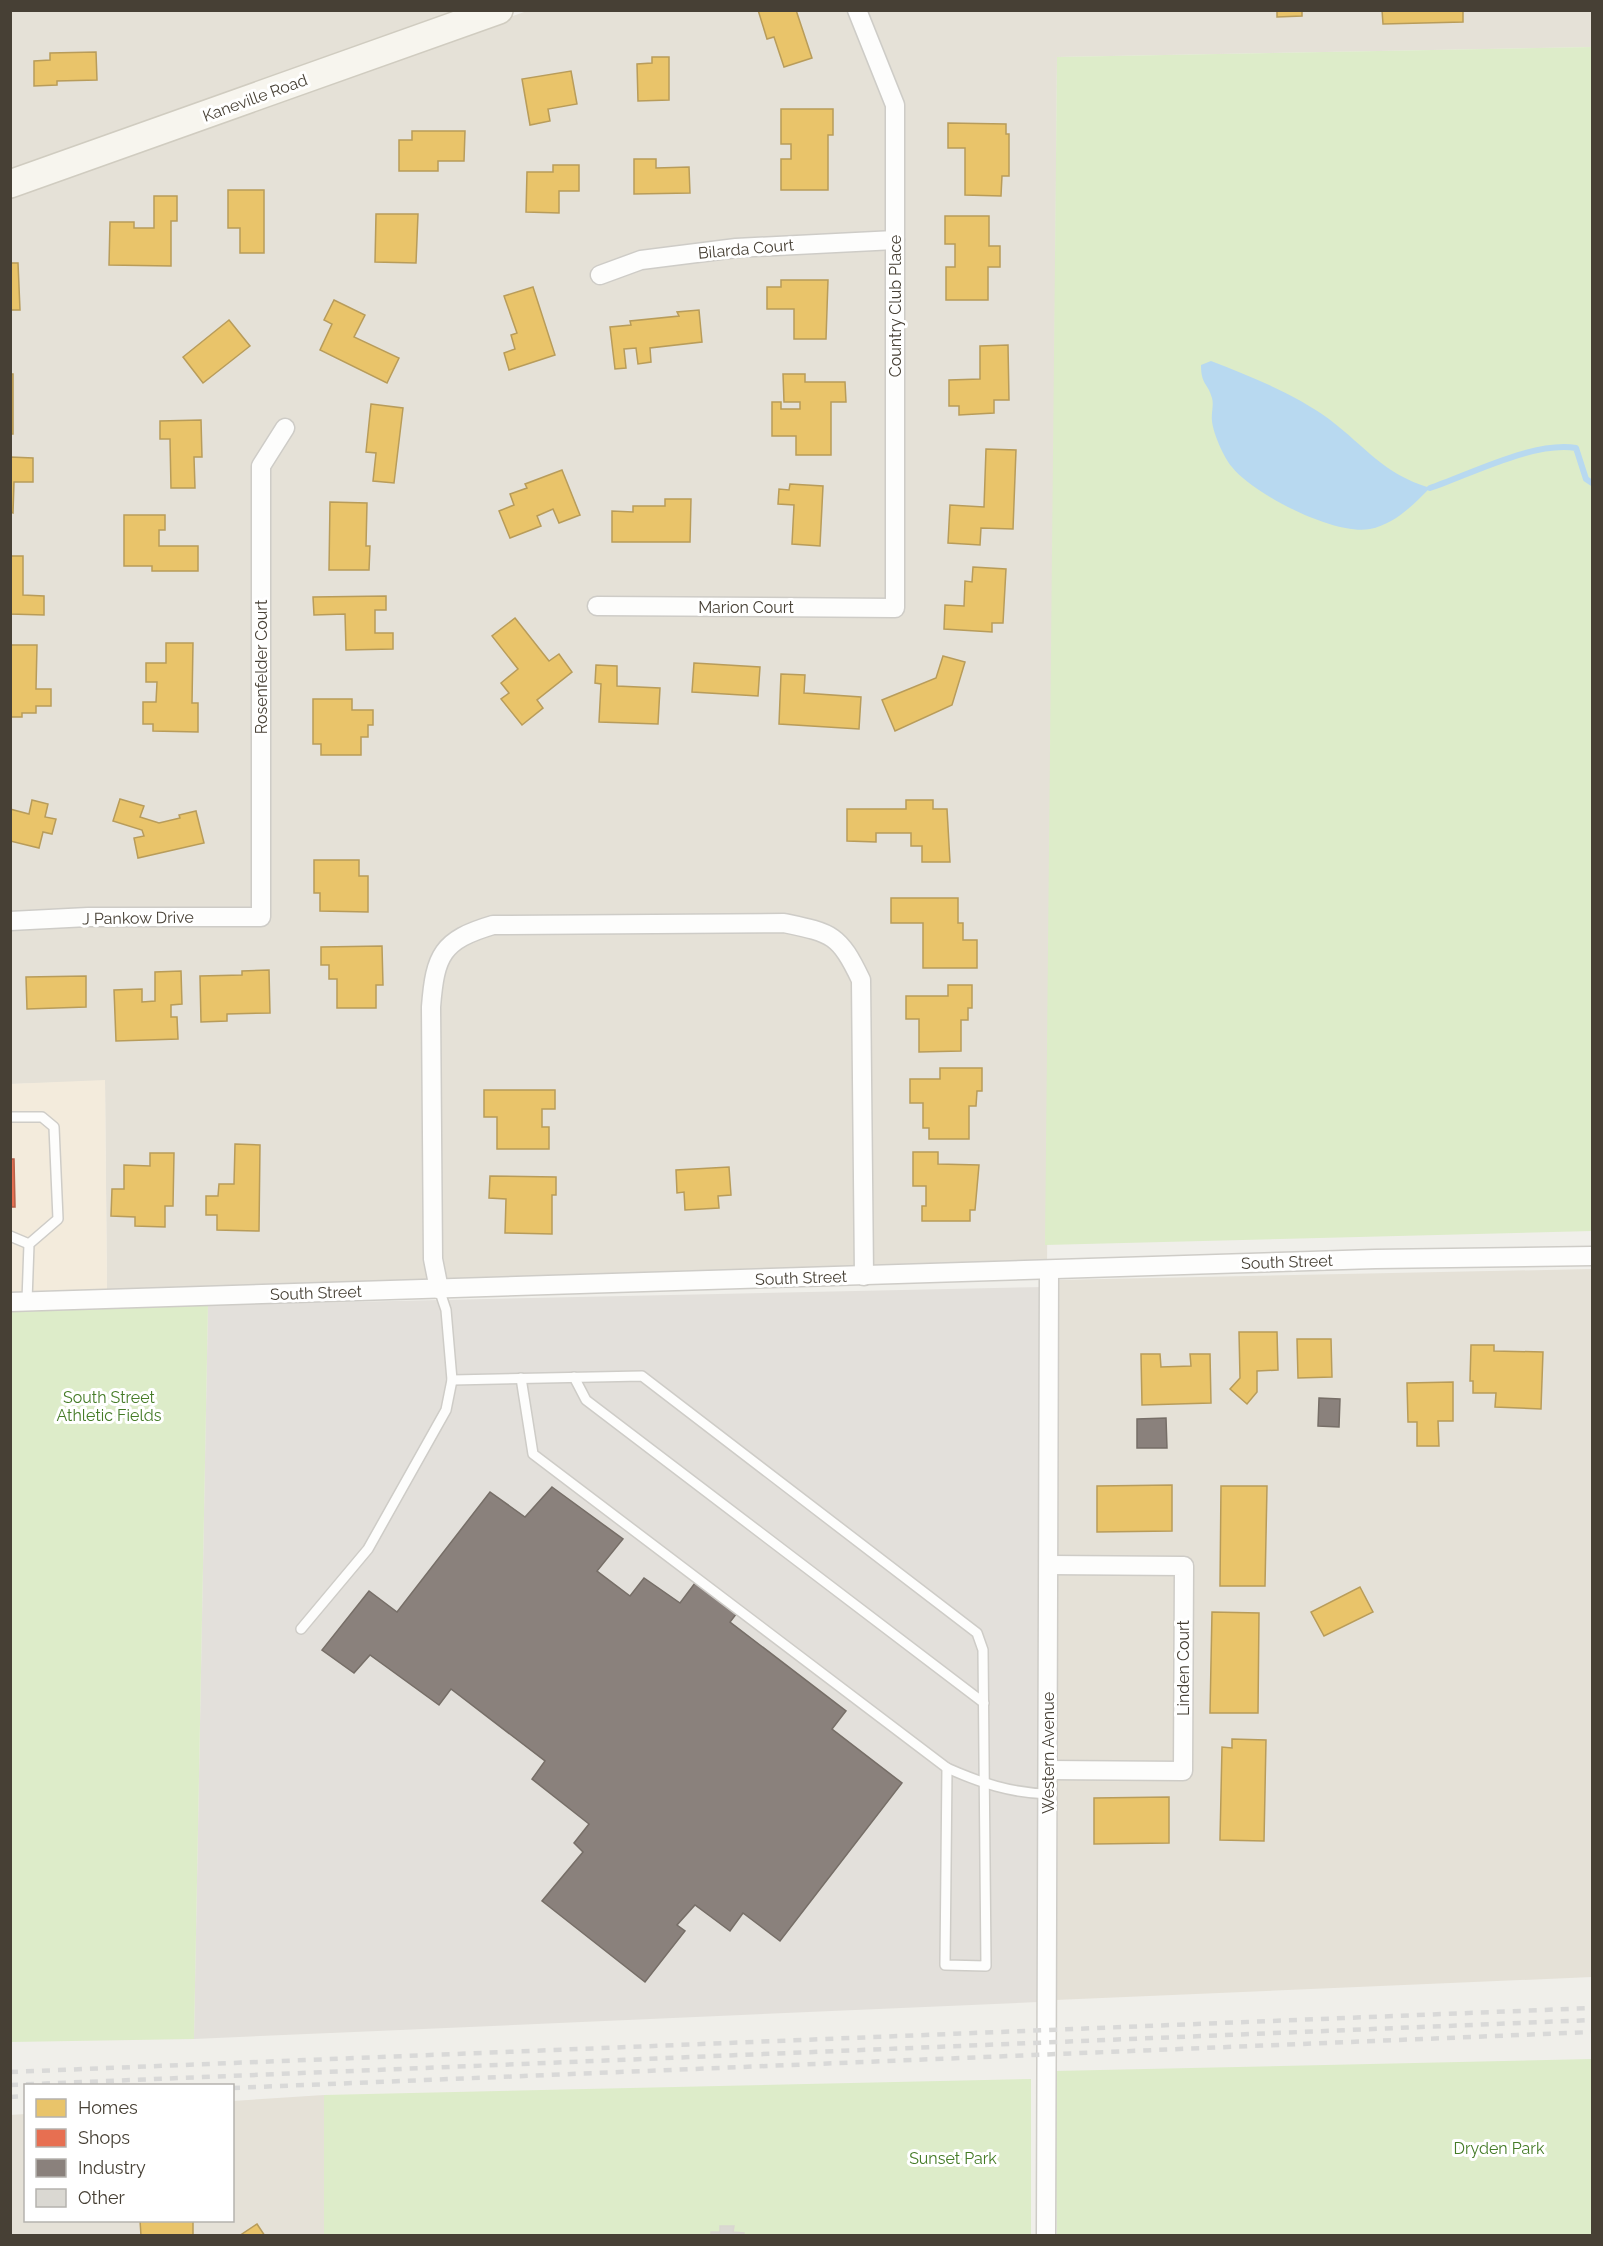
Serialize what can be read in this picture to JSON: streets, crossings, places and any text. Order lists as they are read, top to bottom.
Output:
{
  "streets": {
    "main road": ["Kaneville Road"],
    "street": [
      "Bilarda Court",
      "Country Club Place",
      "Marion Court",
      "Rosenfelder Court",
      "J Pankow Drive",
      "South Street",
      "Linden Court",
      "Western Avenue"
    ]
  },
  "crossings": [
    ["Bilarda Court", "Country Club Place"],
    ["Country Club Place", "Marion Court"],
    ["Rosenfelder Court", "J Pankow Drive"],
    ["South Street", "Western Avenue"],
    ["Linden Court", "Western Avenue"]
  ],
  "parks": ["South Street Athletic Fields", "Dryden Park", "Sunset Park"],
  "legend": [
    "Homes",
    "Shops",
    "Industry",
    "Other"
  ]
}
